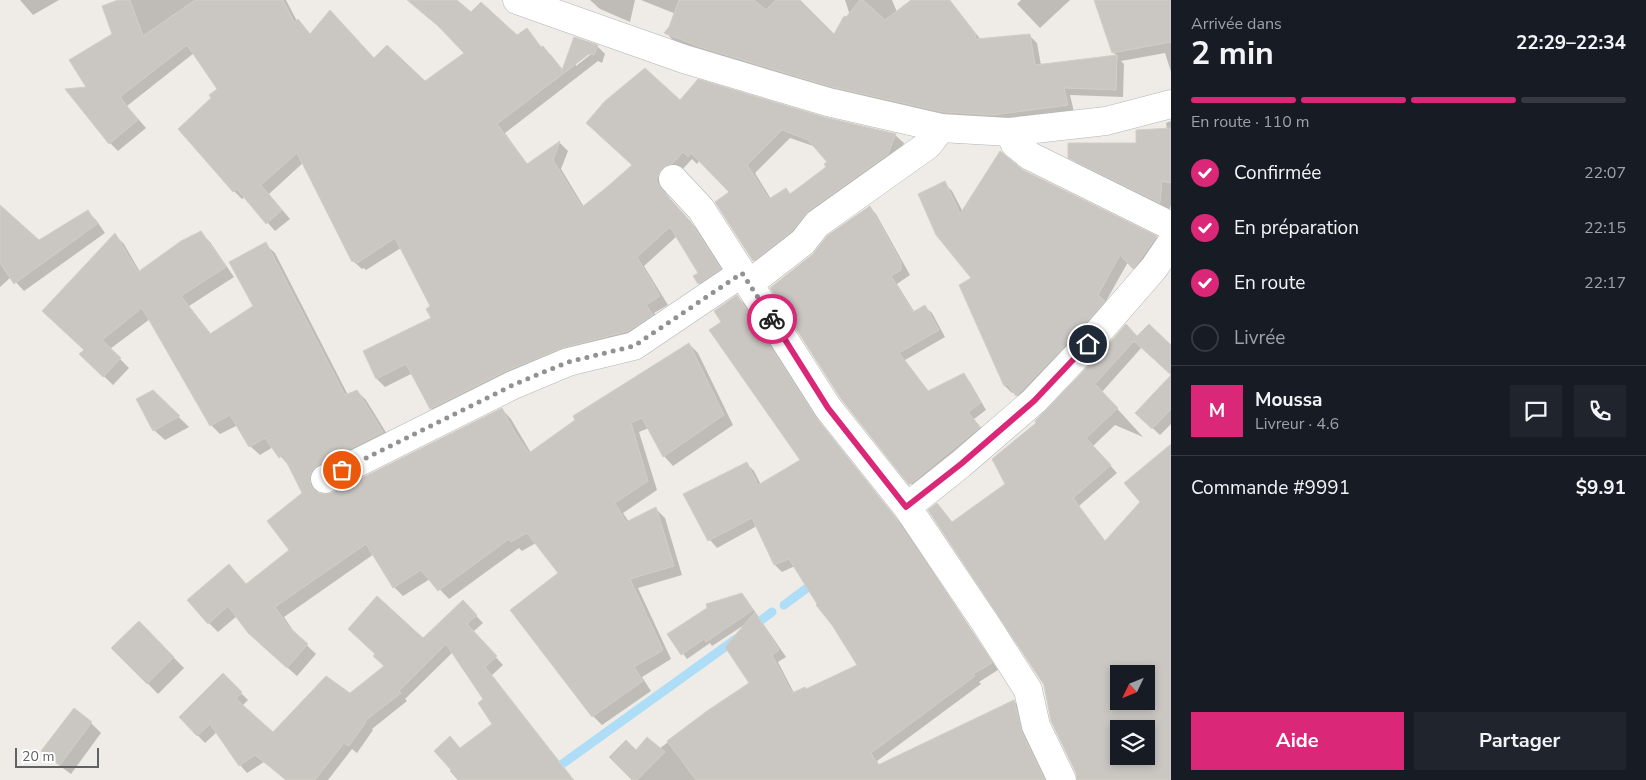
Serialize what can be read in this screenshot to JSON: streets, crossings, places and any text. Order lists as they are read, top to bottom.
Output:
{
  "scale_bar": "20 m",
  "north": "bottom left",
  "page": {
    "heading": ["2 min", "Arrivée dans", "22:29–22:34"],
    "panel": [
      "Moussa",
      "Livreur · 4.6",
      "Commande #9991",
      "$9.91"
    ],
    "bar": "En route · 110 m",
    "list": [
      ["Confirmée", "22:07"],
      ["En préparation", "22:15"],
      ["En route", "22:17"],
      "Livrée"
    ],
    "round": "M",
    "buttons": ["Aide", "Partager"],
    "scale": "20 m"
  }
}
